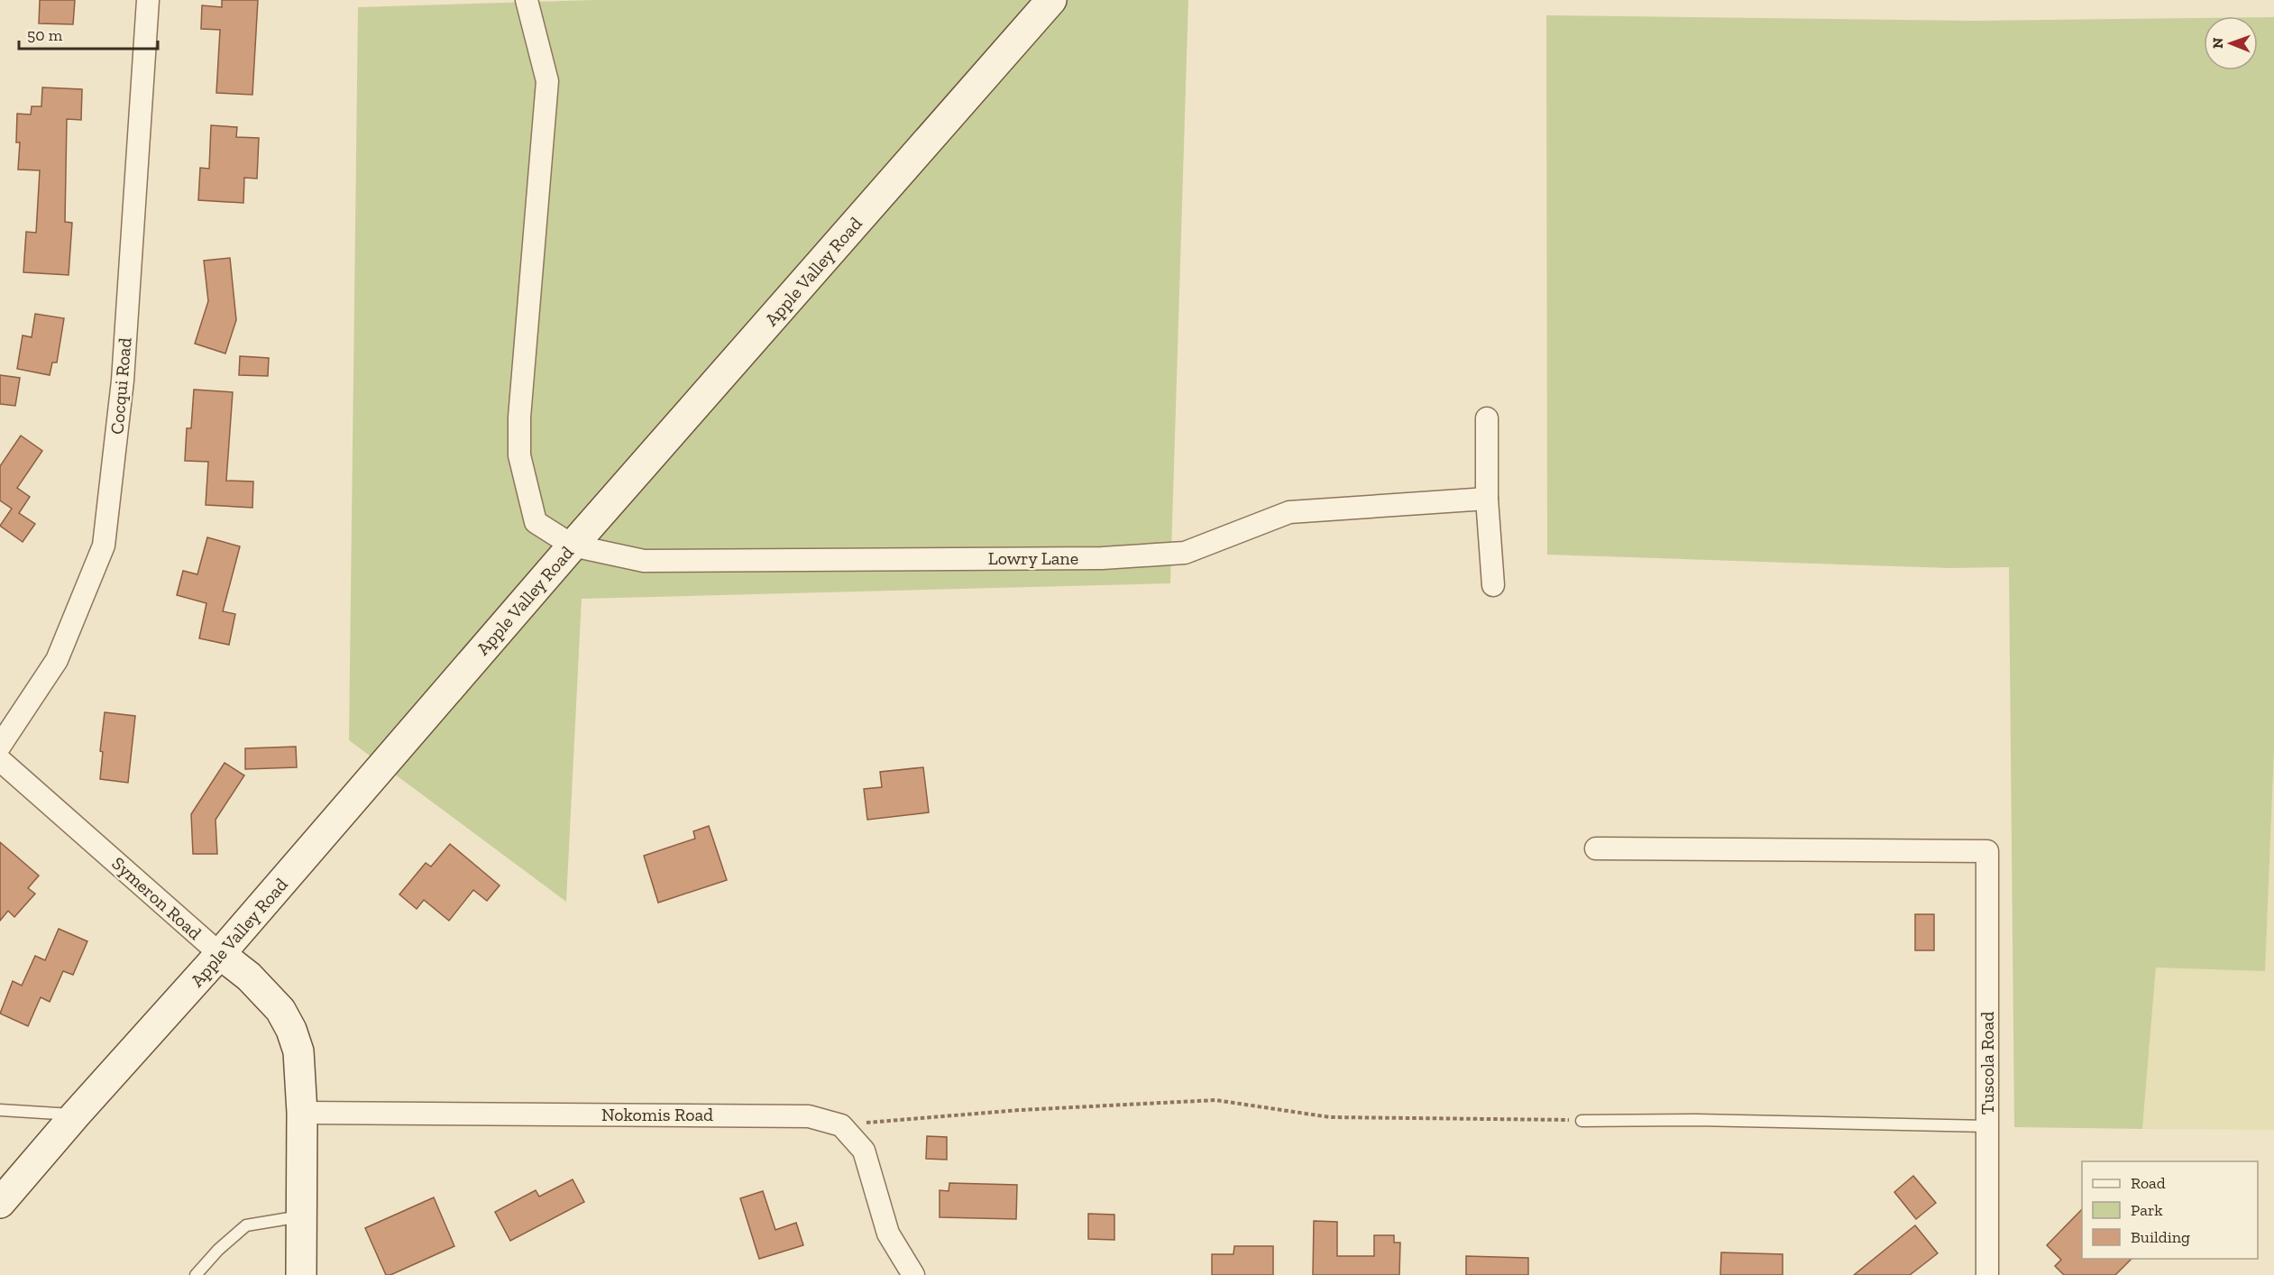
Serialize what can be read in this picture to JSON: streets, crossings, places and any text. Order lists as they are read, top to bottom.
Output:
{
  "streets": {
    "main road": ["Apple Valley Road", "Symeron Road"],
    "street": [
      "Cocqui Road",
      "Lowry Lane",
      "Tuscola Road",
      "Nokomis Road"
    ]
  },
  "crossings": [
    ["Apple Valley Road", "Lowry Lane"],
    ["Apple Valley Road", "Symeron Road"],
    ["Symeron Road", "Nokomis Road"]
  ],
  "legend": ["Road", "Park", "Building"],
  "scale_bar": "50 m",
  "north": "left"
}
